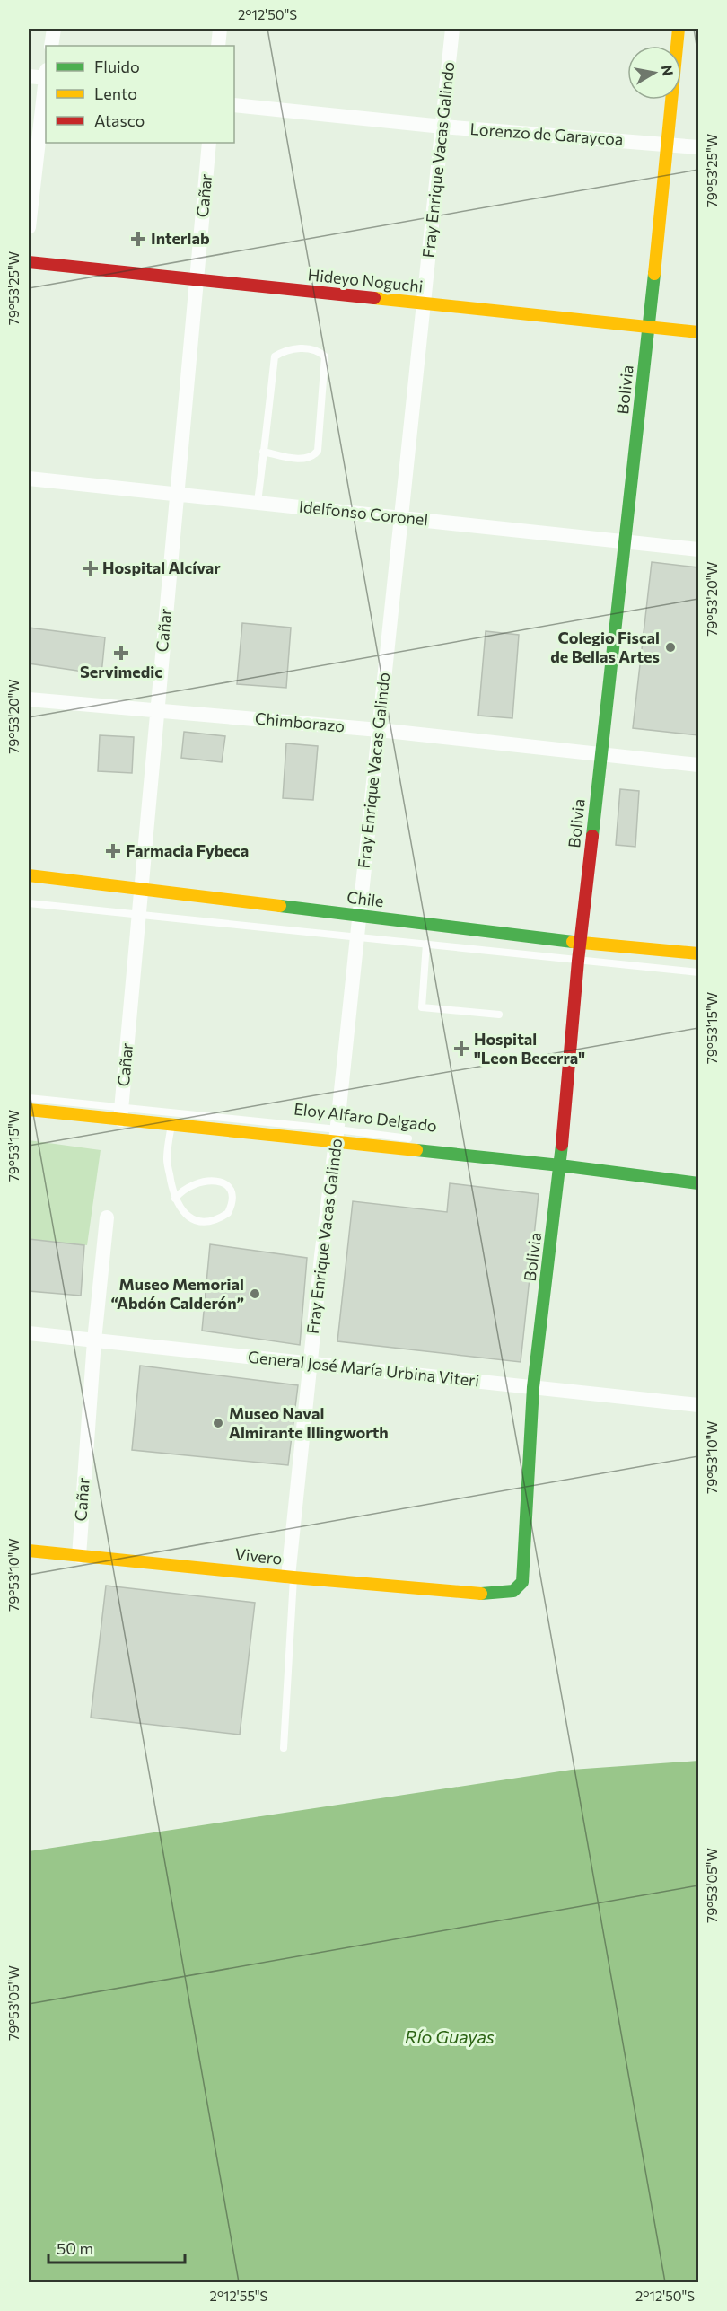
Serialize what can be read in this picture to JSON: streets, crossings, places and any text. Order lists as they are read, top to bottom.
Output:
{
  "streets": {
    "street": [
      "Lorenzo de Garaycoa",
      "Fray Enrique Vacas Galindo",
      "Cañar",
      "Hideyo Noguchi",
      "Bolivia",
      "Idelfonso Coronel",
      "Chimborazo",
      "Chile",
      "Eloy Alfaro Delgado",
      "General José María Urbina Viteri",
      "Vivero"
    ]
  },
  "crossings": [
    ["Lorenzo de Garaycoa", "Fray Enrique Vacas Galindo"],
    ["Lorenzo de Garaycoa", "Bolivia"],
    ["Fray Enrique Vacas Galindo", "Hideyo Noguchi"],
    ["Fray Enrique Vacas Galindo", "Idelfonso Coronel"],
    ["Fray Enrique Vacas Galindo", "Chimborazo"],
    ["Fray Enrique Vacas Galindo", "Chile"],
    ["Fray Enrique Vacas Galindo", "Eloy Alfaro Delgado"],
    ["Fray Enrique Vacas Galindo", "General José María Urbina Viteri"],
    ["Fray Enrique Vacas Galindo", "Vivero"],
    ["Cañar", "Hideyo Noguchi"],
    ["Cañar", "Idelfonso Coronel"],
    ["Cañar", "Chimborazo"],
    ["Cañar", "Chile"],
    ["Cañar", "Eloy Alfaro Delgado"],
    ["Cañar", "General José María Urbina Viteri"],
    ["Cañar", "Vivero"],
    ["Hideyo Noguchi", "Bolivia"],
    ["Bolivia", "Idelfonso Coronel"],
    ["Bolivia", "Chimborazo"],
    ["Bolivia", "Chile"],
    ["Bolivia", "Eloy Alfaro Delgado"],
    ["Bolivia", "General José María Urbina Viteri"],
    ["Bolivia", "Vivero"]
  ],
  "water": ["Río Guayas"],
  "places": {
    "health": [
      "Interlab",
      "Hospital Alcívar",
      "Servimedic",
      "Farmacia Fybeca",
      "Hospital \"Leon Becerra\""
    ],
    "other": ["Colegio Fiscal de Bellas Artes", "Museo Memorial “Abdón Calderón”", "Museo Naval Almirante Illingworth"]
  },
  "legend": ["Fluido", "Lento", "Atasco"],
  "scale_bar": "50 m",
  "north": "right",
  "coordinates": [
    "2°12'50\"S",
    "79°53'25\"W",
    "79°53'20\"W",
    "79°53'15\"W",
    "79°53'10\"W",
    "79°53'05\"W",
    "2°12'55\"S"
  ]
}
